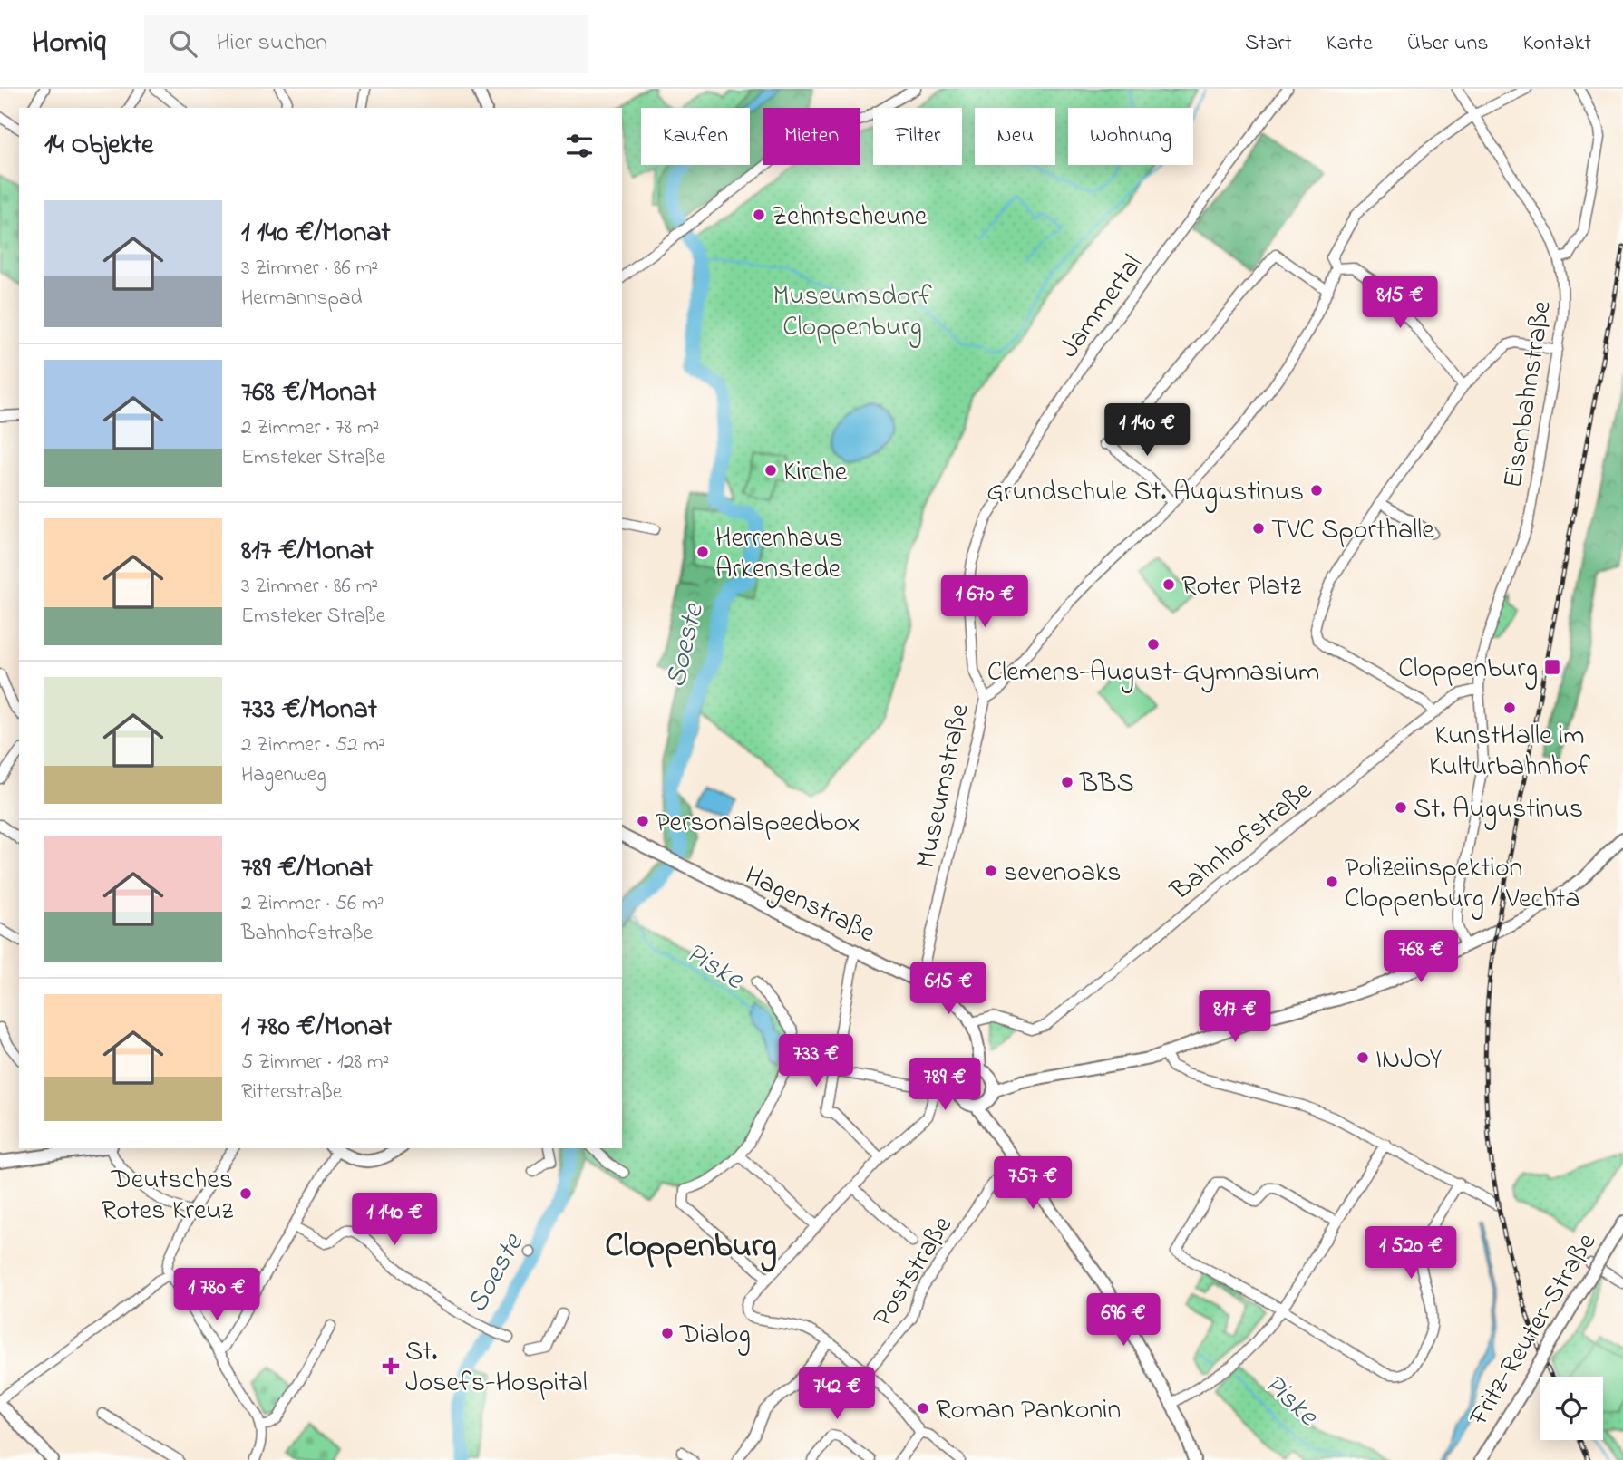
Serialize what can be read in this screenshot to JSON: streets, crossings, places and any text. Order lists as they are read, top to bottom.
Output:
{
  "streets": {
    "street": [
      "Jammertal",
      "Eisenbahnstraße",
      "Museumstraße",
      "Bahnhofstraße",
      "Hagenstraße",
      "Poststraße",
      "Fritz-Reuter-Straße"
    ]
  },
  "crossings": [
    ["Jammertal", "Museumstraße"],
    ["Eisenbahnstraße", "Bahnhofstraße"],
    ["Museumstraße", "Hagenstraße"],
    ["Bahnhofstraße", "Hagenstraße"]
  ],
  "districts": ["Cloppenburg"],
  "water": ["Soeste", "Piske"],
  "parks": ["Museumsdorf Cloppenburg"],
  "places": {
    "other": [
      "Zehntscheune",
      "Kirche",
      "Grundschule St. Augustinus",
      "TVC Sporthalle",
      "Herrenhaus Arkenstede",
      "Roter Platz",
      "Clemens-August-Gymnasium",
      "KunstHalle im Kulturbahnhof",
      "BBS",
      "St. Augustinus",
      "Personalspeedbox",
      "sevenoaks",
      "Polizeiinspektion Cloppenburg / Vechta",
      "INJOY",
      "Deutsches Rotes Kreuz",
      "Dialog",
      "Roman Pankonin"
    ],
    "transit": ["Cloppenburg"],
    "health": ["St. Josefs-Hospital"]
  },
  "page": {
    "header": "Homiq",
    "search": "Hier suchen",
    "nav": [
      "Start",
      "Karte",
      "Über uns",
      "Kontakt"
    ],
    "chip": [
      "Kaufen",
      "Mieten",
      "Filter",
      "Neu",
      "Wohnung"
    ],
    "heading": "14 Objekte",
    "list": [
      {
        "name": "1 140 €/Monat",
        "note": "3 Zimmer · 86 m² · Hermannspad"
      },
      {
        "name": "768 €/Monat",
        "note": "2 Zimmer · 78 m² · Emsteker Straße"
      },
      {
        "name": "817 €/Monat",
        "note": "3 Zimmer · 86 m² · Emsteker Straße"
      },
      {
        "name": "733 €/Monat",
        "note": "2 Zimmer · 52 m² · Hagenweg"
      },
      {
        "name": "789 €/Monat",
        "note": "2 Zimmer · 56 m² · Bahnhofstraße"
      },
      {
        "name": "1 780 €/Monat",
        "note": "5 Zimmer · 128 m² · Ritterstraße"
      }
    ],
    "price": [
      "815 €",
      "1 140 €",
      "1 670 €",
      "768 €",
      "615 €",
      "817 €",
      "733 €",
      "789 €",
      "757 €",
      "1 140 €",
      "1 520 €",
      "1 780 €",
      "696 €",
      "742 €"
    ]
  }
}
